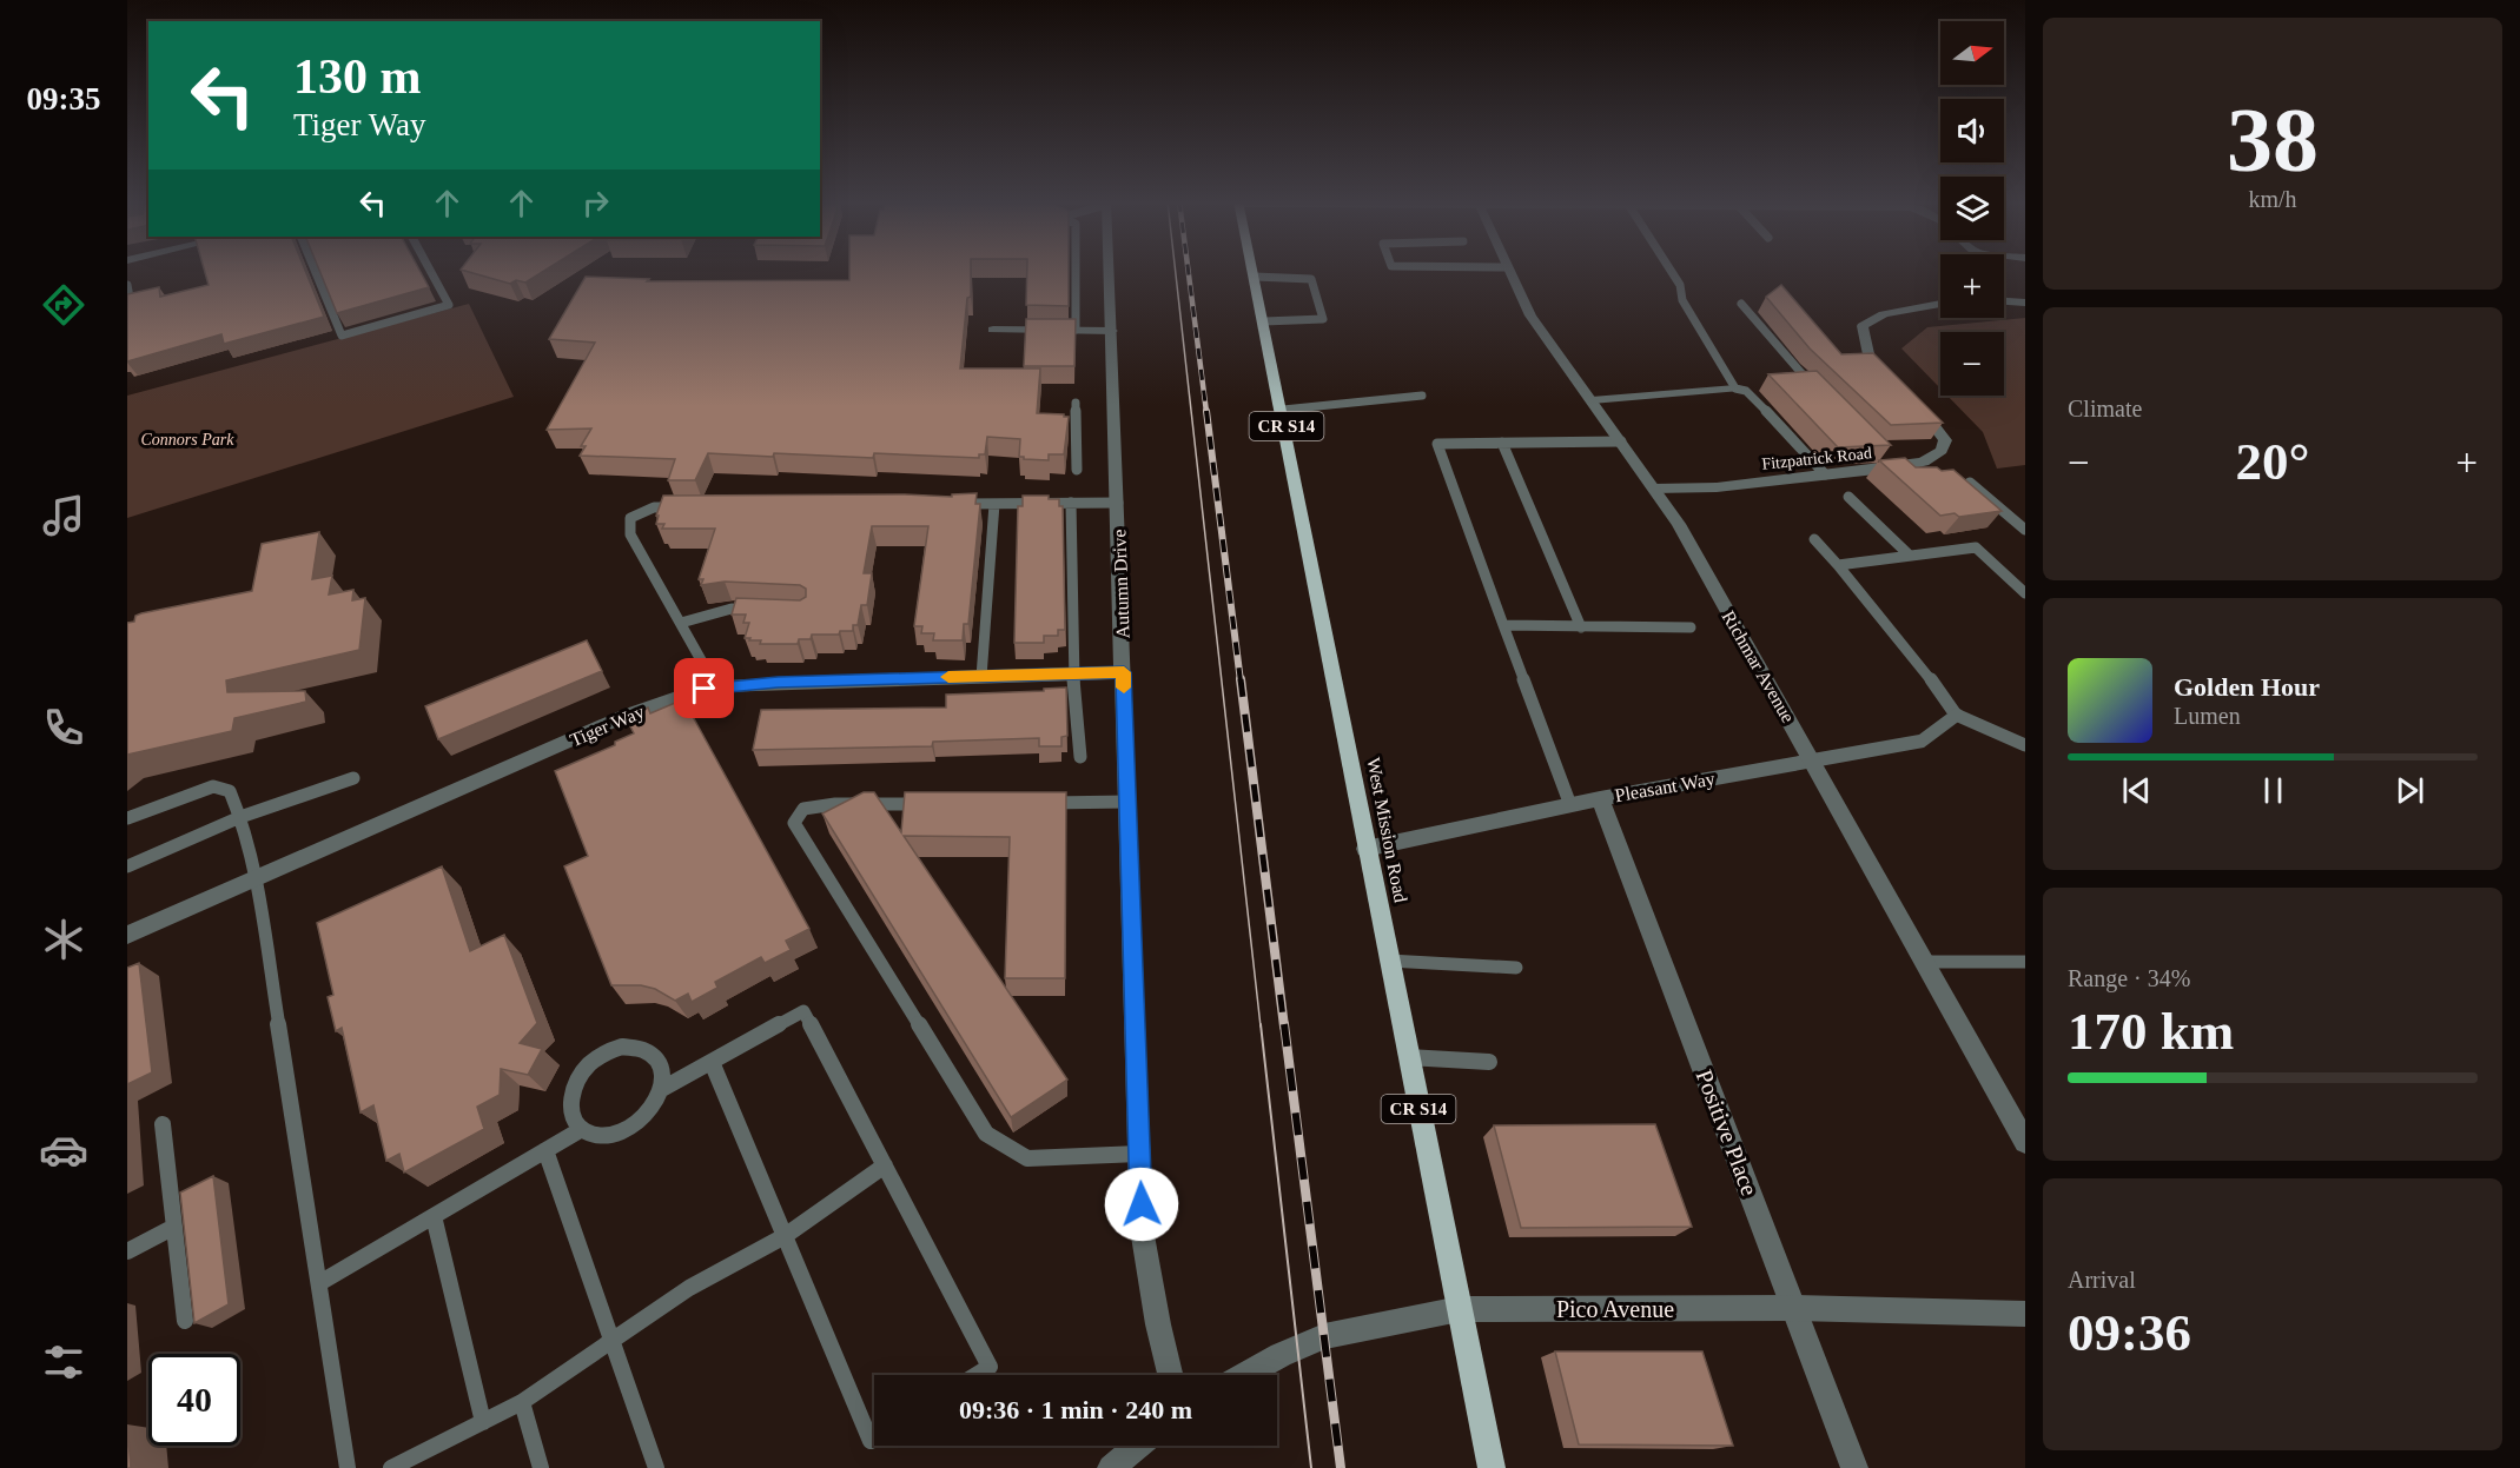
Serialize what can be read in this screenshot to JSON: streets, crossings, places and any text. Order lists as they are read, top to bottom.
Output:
{
  "streets": {
    "main road": ["CR S14", "West Mission Road"],
    "street": [
      "Fitzpatrick Road",
      "Autumn Drive",
      "Richmar Avenue",
      "Tiger Way",
      "Pleasant Way",
      "Positive Place",
      "Pico Avenue"
    ]
  },
  "crossings": [
    ["Fitzpatrick Road", "Richmar Avenue"],
    ["Autumn Drive", "Tiger Way"],
    ["Richmar Avenue", "Pleasant Way"],
    ["Pleasant Way", "West Mission Road"],
    ["Pleasant Way", "Positive Place"],
    ["West Mission Road", "Pico Avenue"],
    ["Positive Place", "Pico Avenue"]
  ],
  "parks": ["Connors Park"],
  "north": "right",
  "page": {
    "tabs": "09:35",
    "tile": [
      ["38", "km/h"],
      "Climate",
      ["Range · 34%", "170 km"],
      ["Arrival", "09:36"]
    ],
    "map_buttons": ["+", "−"],
    "turn": ["130 m", "Tiger Way"],
    "heat": ["−", "20°", "+"],
    "song": ["Golden Hour", "Lumen"],
    "limit": "40",
    "trip": "09:36 · 1 min · 240 m"
  }
}
